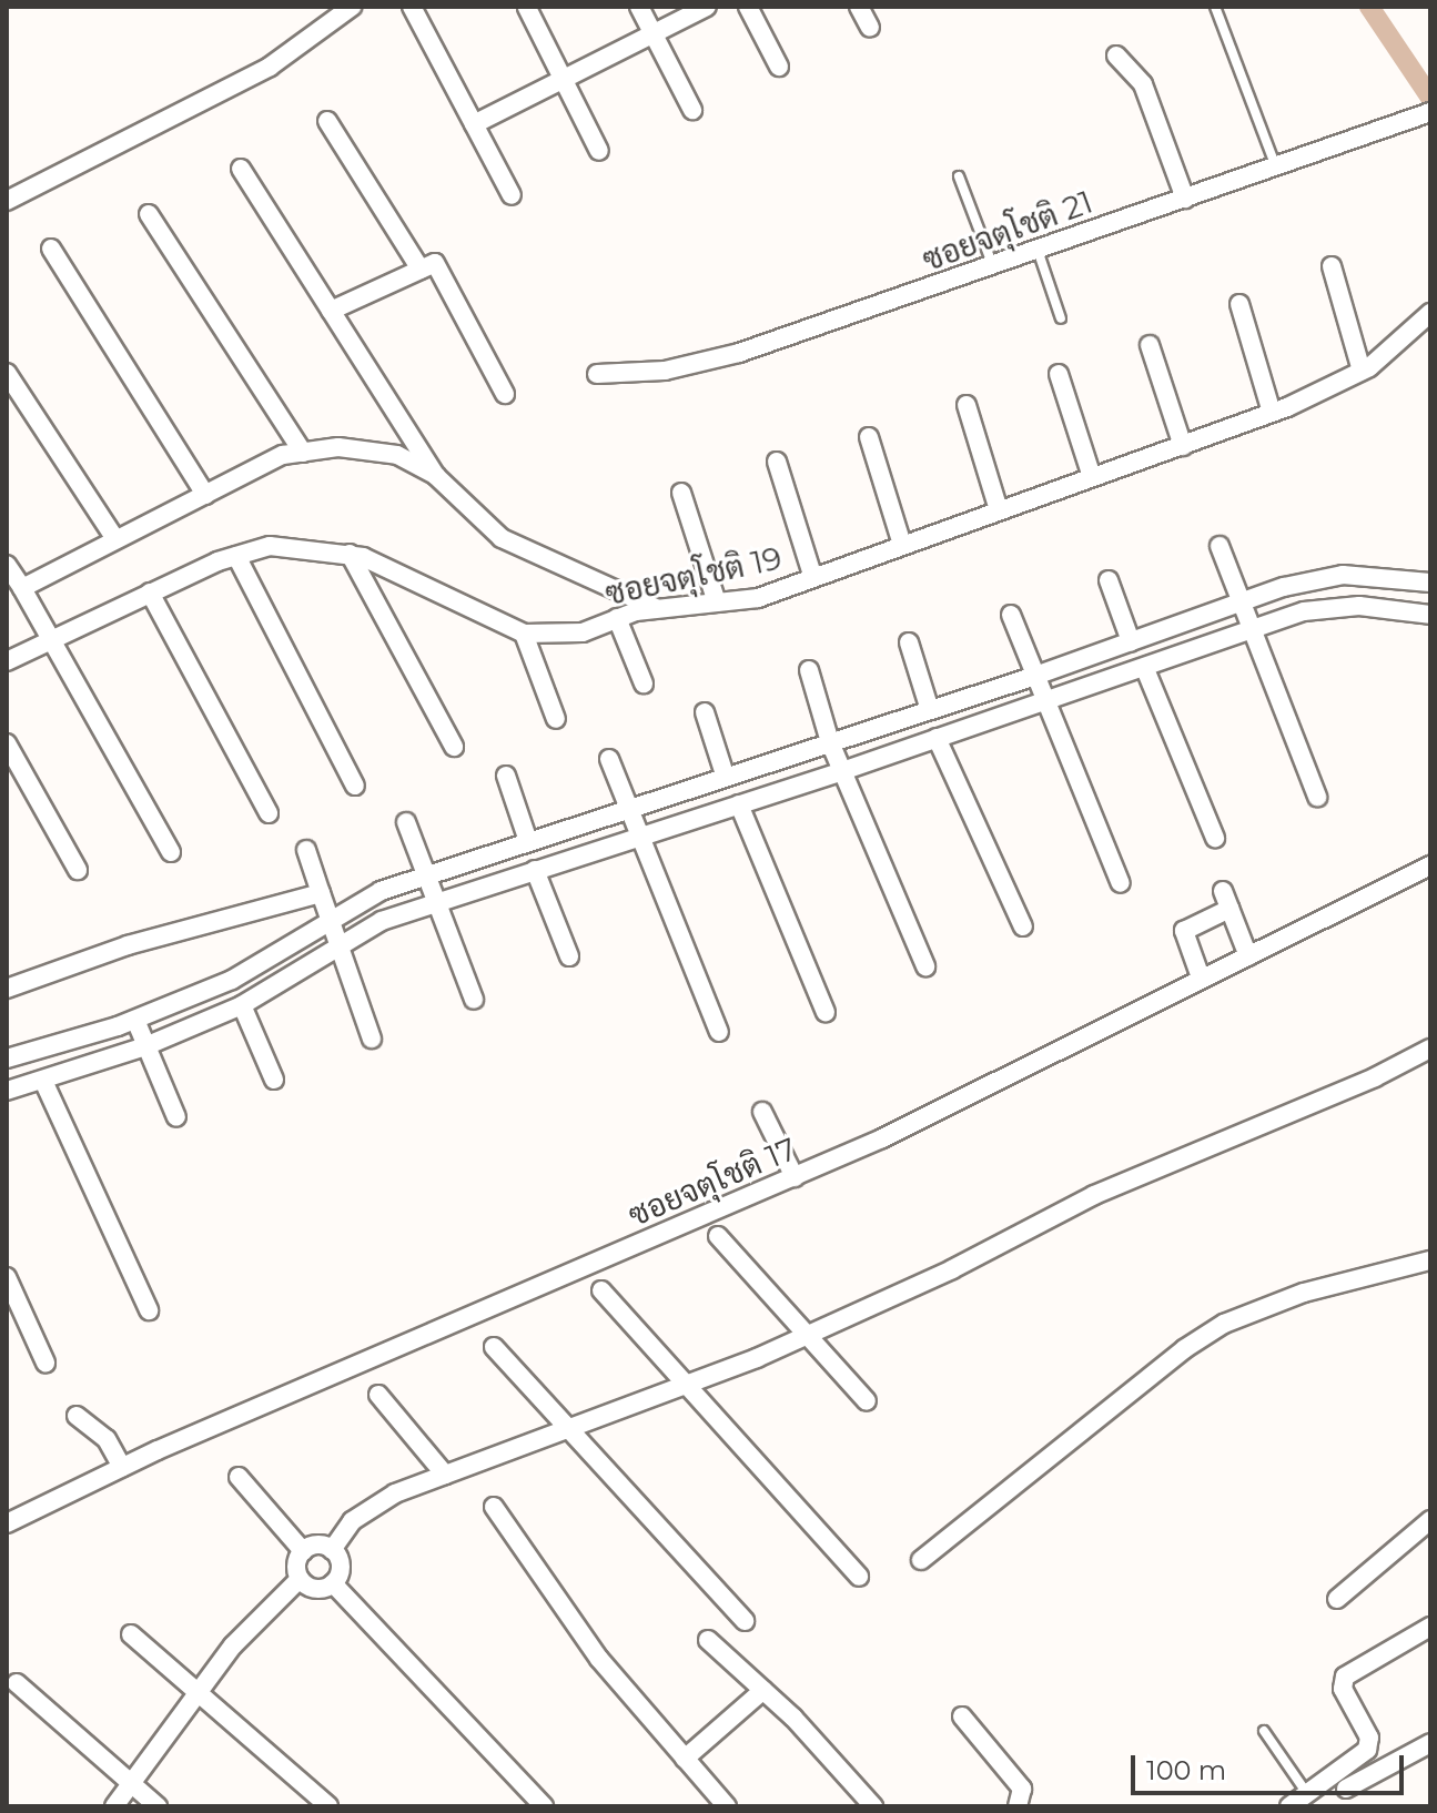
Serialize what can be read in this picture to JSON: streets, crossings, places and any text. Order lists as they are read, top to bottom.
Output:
{
  "streets": {
    "street": ["ซอยจตุโชติ 21", "ซอยจตุโชติ 19", "ซอยจตุโชติ 17"]
  },
  "scale_bar": "100 m"
}
